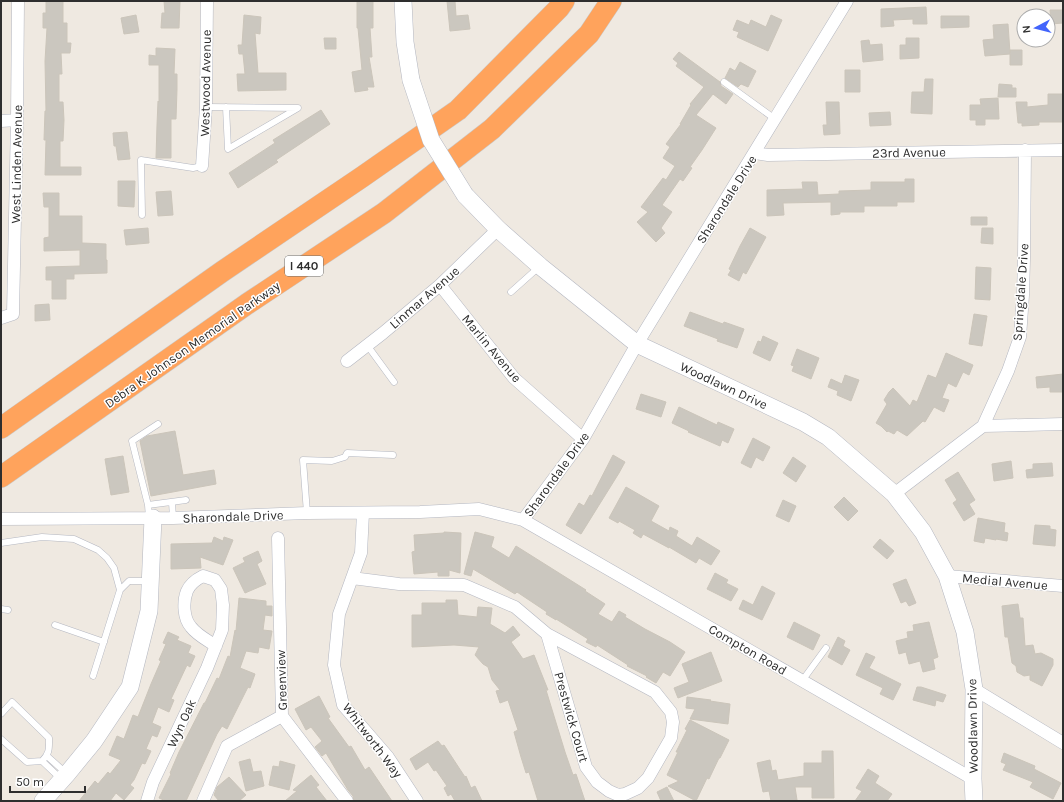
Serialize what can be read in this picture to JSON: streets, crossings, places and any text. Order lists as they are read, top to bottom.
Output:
{
  "streets": {
    "highway": ["I 440", "Debra K Johnson Memorial Parkway"],
    "main road": ["Woodlawn Drive"],
    "street": [
      "Westwood Avenue",
      "23rd Avenue",
      "West Linden Avenue",
      "Sharondale Drive",
      "Springdale Drive",
      "Linmar Avenue",
      "Marlin Avenue",
      "Medial Avenue",
      "Compton Road",
      "Greenview",
      "Prestwick Court",
      "Wyn Oak",
      "Whitworth Way"
    ]
  },
  "crossings": [
    ["23rd Avenue", "Sharondale Drive"],
    ["23rd Avenue", "Springdale Drive"],
    ["Sharondale Drive", "Marlin Avenue"],
    ["Sharondale Drive", "Woodlawn Drive"],
    ["Sharondale Drive", "Compton Road"],
    ["Sharondale Drive", "Whitworth Way"],
    ["Linmar Avenue", "Marlin Avenue"],
    ["Linmar Avenue", "Woodlawn Drive"],
    ["Woodlawn Drive", "Medial Avenue"],
    ["Woodlawn Drive", "Compton Road"],
    ["Prestwick Court", "Whitworth Way"]
  ],
  "scale_bar": "50 m",
  "north": "left"
}
